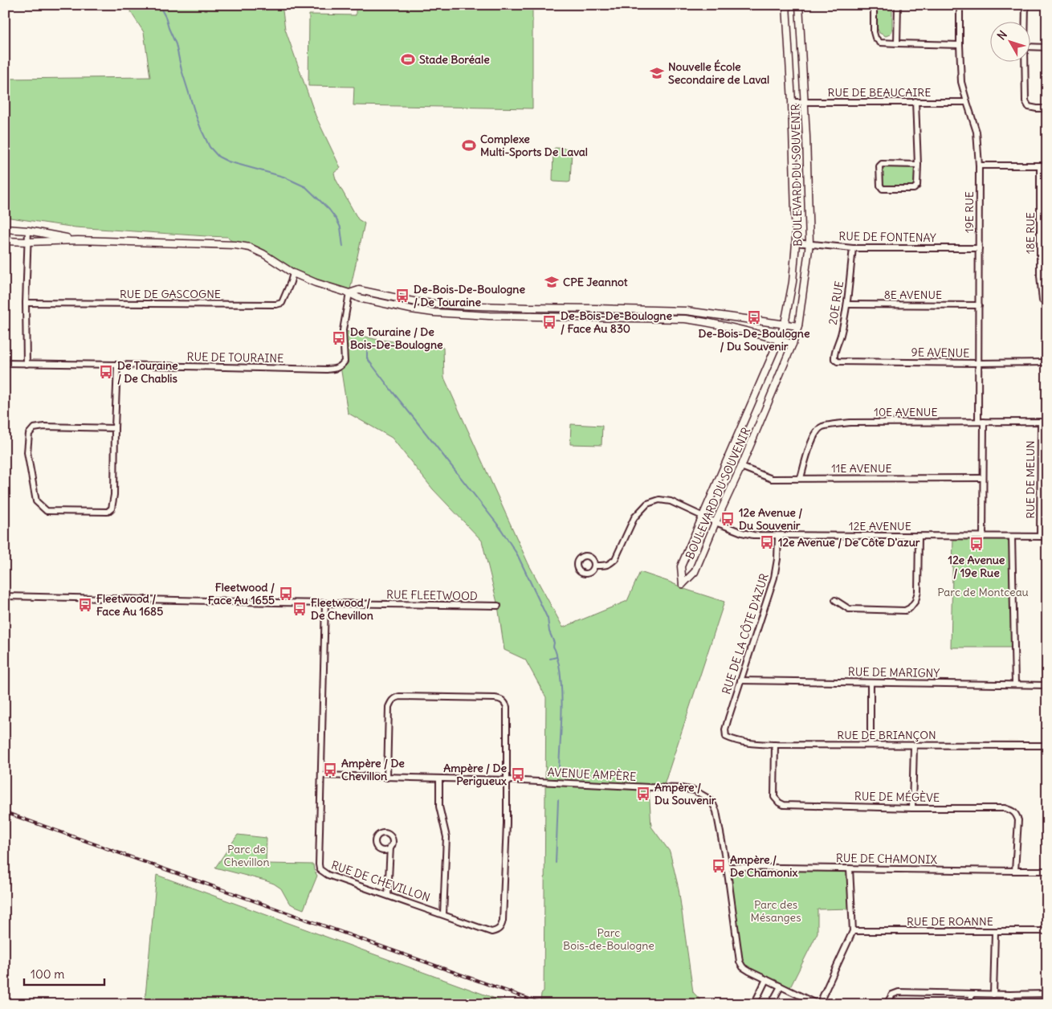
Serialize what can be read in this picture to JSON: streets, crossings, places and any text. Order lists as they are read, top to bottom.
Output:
{
  "streets": {
    "street": [
      "RUE DE BEAUCAIRE",
      "BOULEVARD DU SOUVENIR",
      "19E RUE",
      "18E RUE",
      "RUE DE FONTENAY",
      "RUE DE GASCOGNE",
      "8E AVENUE",
      "20E RUE",
      "9E AVENUE",
      "RUE DE TOURAINE",
      "10E AVENUE",
      "11E AVENUE",
      "RUE DE MELUN",
      "12E AVENUE",
      "RUE FLEETWOOD",
      "RUE DE LA CÔTE D'AZUR",
      "RUE DE MARIGNY",
      "RUE DE BRIANÇON",
      "AVENUE AMPÈRE",
      "RUE DE MÉGÈVE",
      "RUE DE CHAMONIX",
      "RUE DE CHEVILLON",
      "RUE DE ROANNE"
    ]
  },
  "crossings": [
    ["RUE DE BEAUCAIRE", "BOULEVARD DU SOUVENIR"],
    ["RUE DE BEAUCAIRE", "19E RUE"],
    ["BOULEVARD DU SOUVENIR", "RUE DE FONTENAY"],
    ["BOULEVARD DU SOUVENIR", "11E AVENUE"],
    ["BOULEVARD DU SOUVENIR", "12E AVENUE"],
    ["19E RUE", "RUE DE FONTENAY"],
    ["19E RUE", "8E AVENUE"],
    ["19E RUE", "9E AVENUE"],
    ["19E RUE", "10E AVENUE"],
    ["19E RUE", "11E AVENUE"],
    ["19E RUE", "12E AVENUE"],
    ["RUE DE FONTENAY", "20E RUE"],
    ["8E AVENUE", "20E RUE"],
    ["20E RUE", "9E AVENUE"],
    ["10E AVENUE", "11E AVENUE"],
    ["10E AVENUE", "RUE DE MELUN"],
    ["RUE DE MELUN", "12E AVENUE"],
    ["12E AVENUE", "RUE DE LA CÔTE D'AZUR"],
    ["RUE FLEETWOOD", "RUE DE CHEVILLON"],
    ["RUE DE LA CÔTE D'AZUR", "RUE DE MARIGNY"],
    ["RUE DE LA CÔTE D'AZUR", "RUE DE BRIANÇON"],
    ["RUE DE BRIANÇON", "RUE DE MÉGÈVE"],
    ["AVENUE AMPÈRE", "RUE DE CHAMONIX"],
    ["AVENUE AMPÈRE", "RUE DE CHEVILLON"],
    ["RUE DE MÉGÈVE", "RUE DE CHAMONIX"]
  ],
  "parks": [
    "Parc de Montceau",
    "Parc de Chevillon",
    "Parc des Mésanges",
    "Parc Bois-de-Boulogne"
  ],
  "places": {
    "sports": ["Stade Boréale", "Complexe Multi-Sports De Laval"],
    "school or university": ["Nouvelle École Secondaire de Laval", "CPE Jeannot"],
    "bus stop": [
      "De-Bois-De-Boulogne / De Touraine",
      "De-Bois-De-Boulogne / Du Souvenir",
      "De-Bois-De-Boulogne / Face Au 830",
      "De Touraine / De Bois-De-Boulogne",
      "De Touraine / De Chablis",
      "12e Avenue / Du Souvenir",
      "12e Avenue / De Côte D'azur",
      "12e Avenue / 19e Rue",
      "Fleetwood / Face Au 1655",
      "Fleetwood / Face Au 1685",
      "Fleetwood / De Chevillon",
      "Ampère / De Chevillon",
      "Ampère / De Perigueux",
      "Ampère / Du Souvenir",
      "Ampère / De Chamonix"
    ]
  },
  "scale_bar": "100 m",
  "north": "top left"
}
